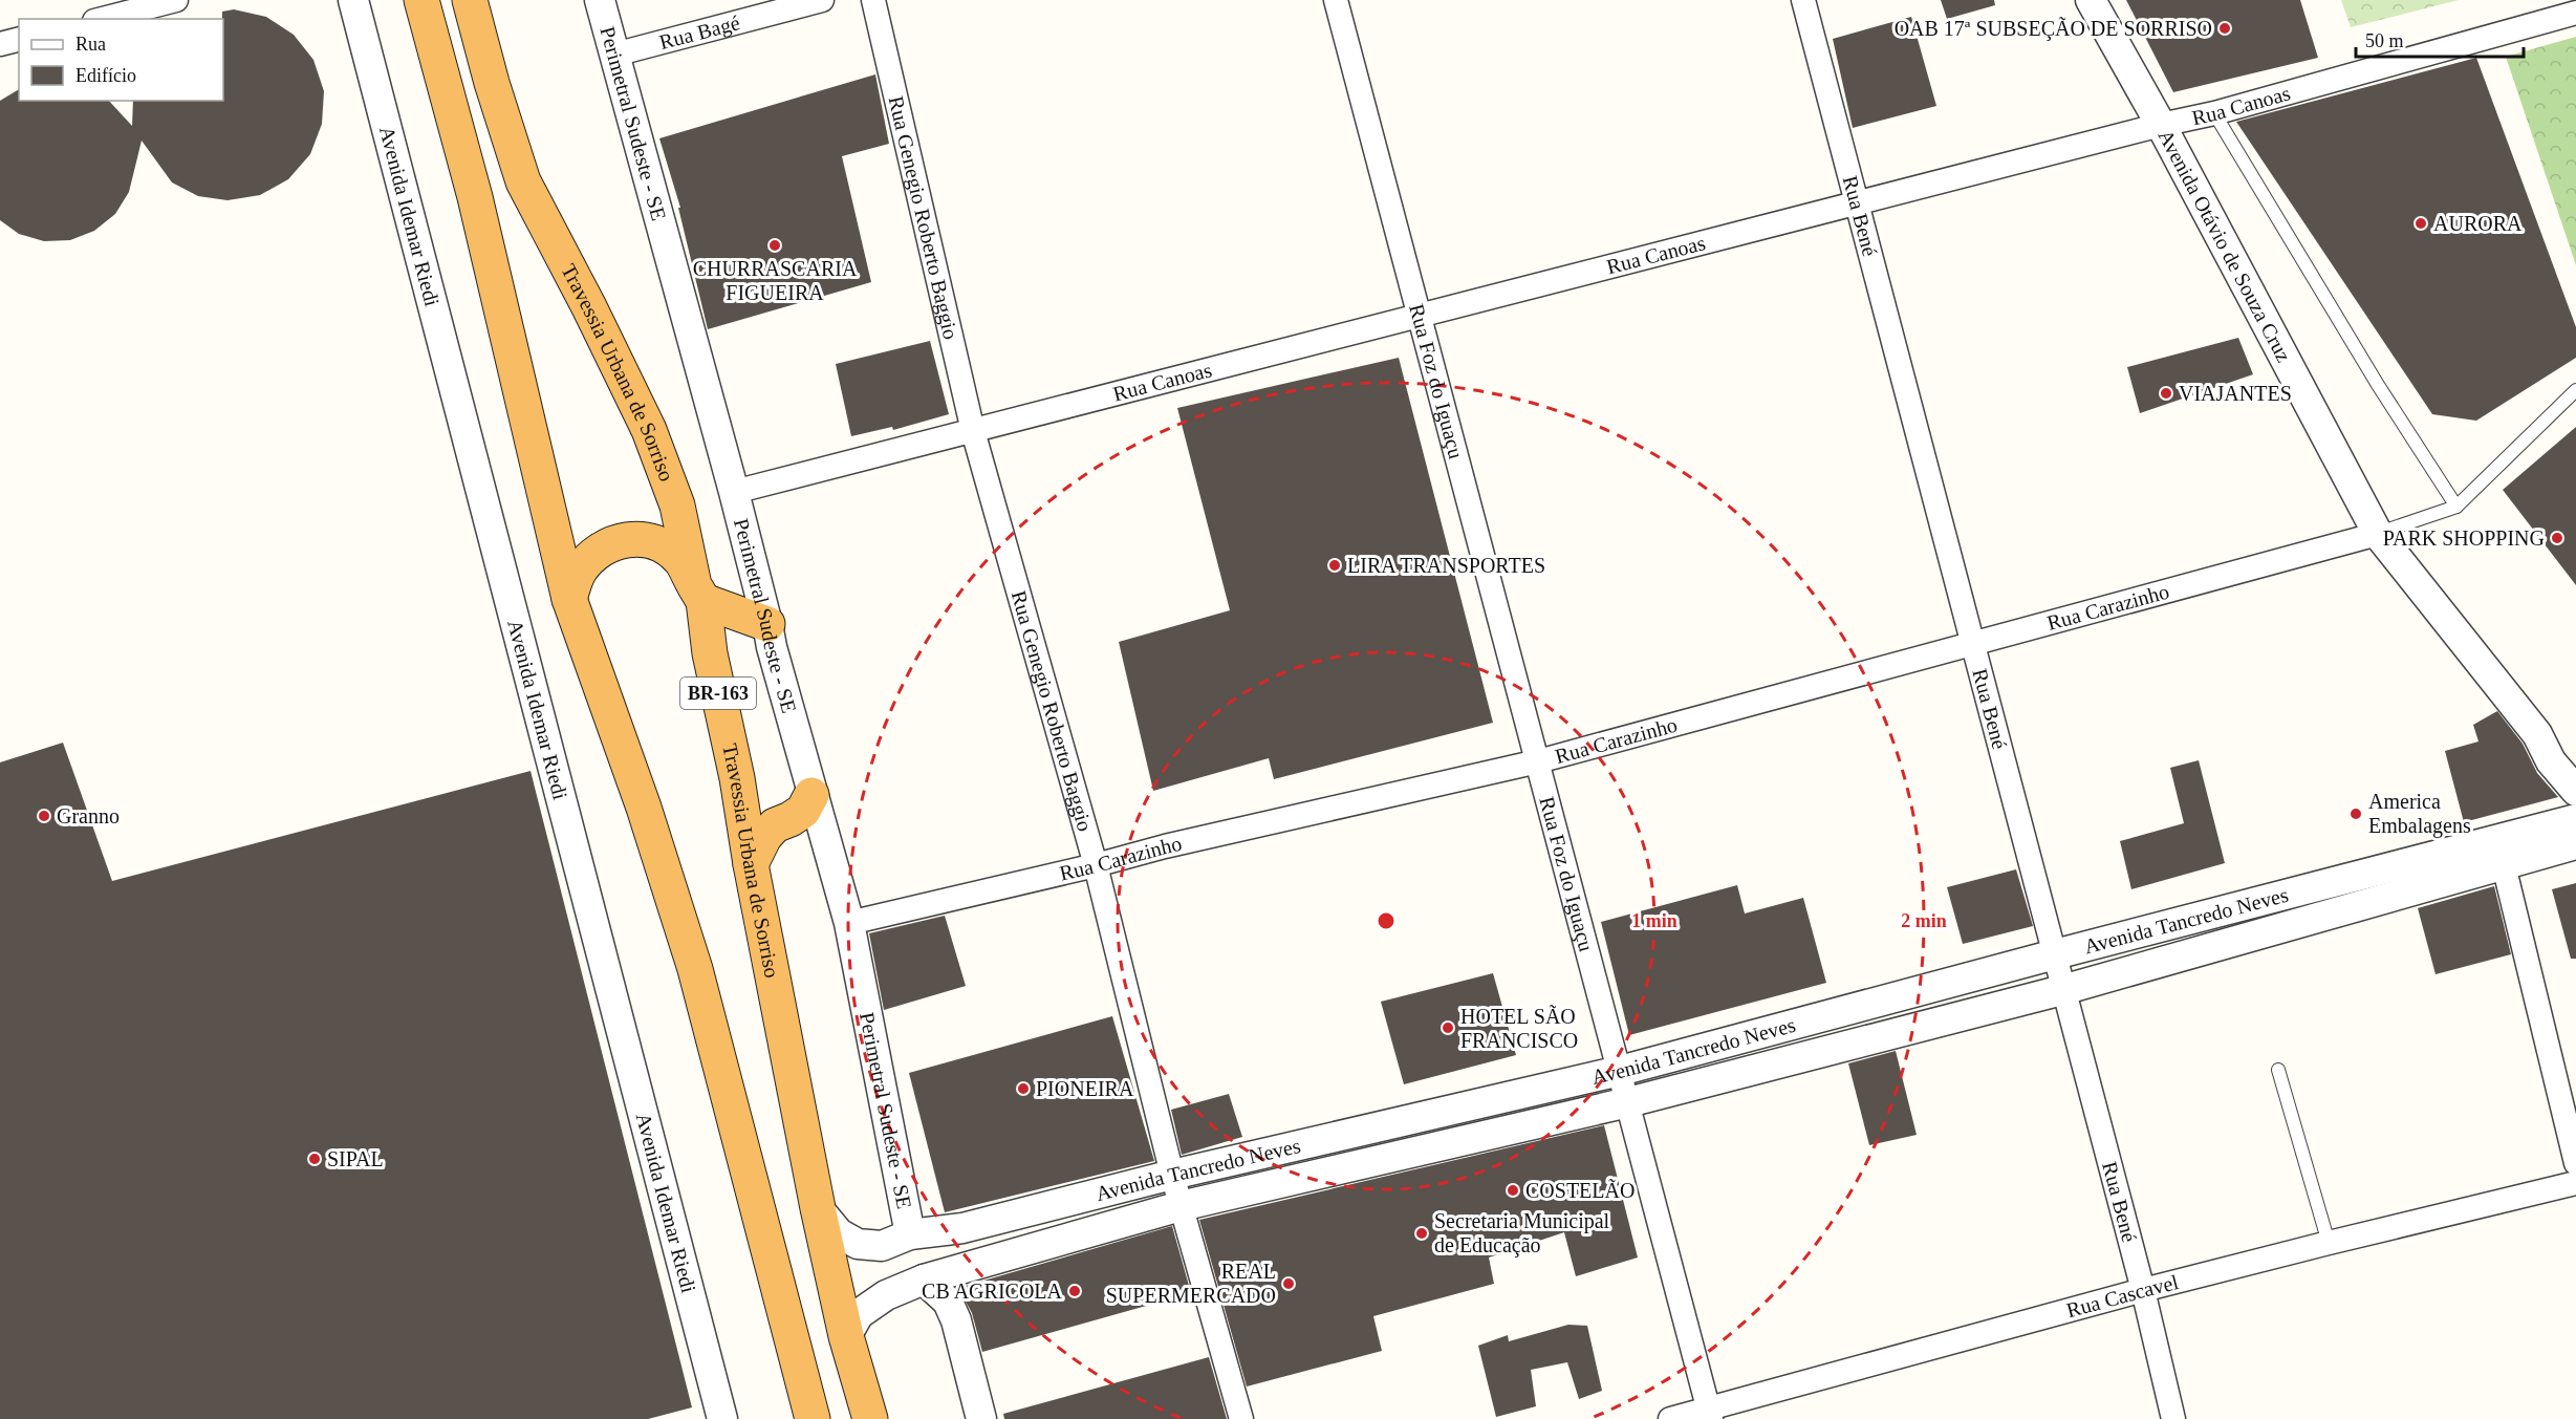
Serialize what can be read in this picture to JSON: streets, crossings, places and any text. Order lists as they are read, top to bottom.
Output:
{
  "streets": {
    "highway": ["Travessia Urbana de Sorriso", "BR-163"],
    "street": [
      "Rua Bagé",
      "Rua Canoas",
      "Perimetral Sudeste - SE",
      "Avenida Idemar Riedi",
      "Rua Bené",
      "Rua Genegio Roberto Baggio",
      "Avenida Otávio de Souza Cruz",
      "Rua Foz do Iguaçu",
      "Rua Carazinho",
      "Avenida Tancredo Neves",
      "Rua Cascavel"
    ]
  },
  "crossings": [
    ["Rua Bagé", "Perimetral Sudeste - SE"],
    ["Rua Canoas", "Perimetral Sudeste - SE"],
    ["Rua Canoas", "Rua Bené"],
    ["Rua Canoas", "Rua Genegio Roberto Baggio"],
    ["Rua Canoas", "Avenida Otávio de Souza Cruz"],
    ["Rua Canoas", "Rua Foz do Iguaçu"],
    ["Perimetral Sudeste - SE", "Rua Carazinho"],
    ["Perimetral Sudeste - SE", "Avenida Tancredo Neves"],
    ["Rua Bené", "Rua Carazinho"],
    ["Rua Bené", "Avenida Tancredo Neves"],
    ["Rua Bené", "Rua Cascavel"],
    ["Rua Genegio Roberto Baggio", "Rua Carazinho"],
    ["Rua Genegio Roberto Baggio", "Avenida Tancredo Neves"],
    ["Avenida Otávio de Souza Cruz", "Rua Carazinho"],
    ["Travessia Urbana de Sorriso", "Avenida Tancredo Neves"],
    ["Rua Foz do Iguaçu", "Rua Carazinho"],
    ["Rua Foz do Iguaçu", "Avenida Tancredo Neves"],
    ["Rua Foz do Iguaçu", "Rua Cascavel"]
  ],
  "places": [
    "OAB 17ª SUBSEÇÃO DE SORRISO",
    "AURORA",
    "CHURRASCARIA FIGUEIRA",
    "VIAJANTES",
    "PARK SHOPPING",
    "LIRA TRANSPORTES",
    "America Embalagens",
    "Granno",
    "HOTEL SÃO FRANCISCO",
    "PIONEIRA",
    "SIPAL",
    "COSTELÃO",
    "Secretaria Municipal de Educação",
    "REAL SUPERMERCADO",
    "CB AGRICOLA"
  ],
  "legend": ["Rua", "Edifício"],
  "scale_bar": "50 m",
  "rings": ["1 min", "2 min"]
}
